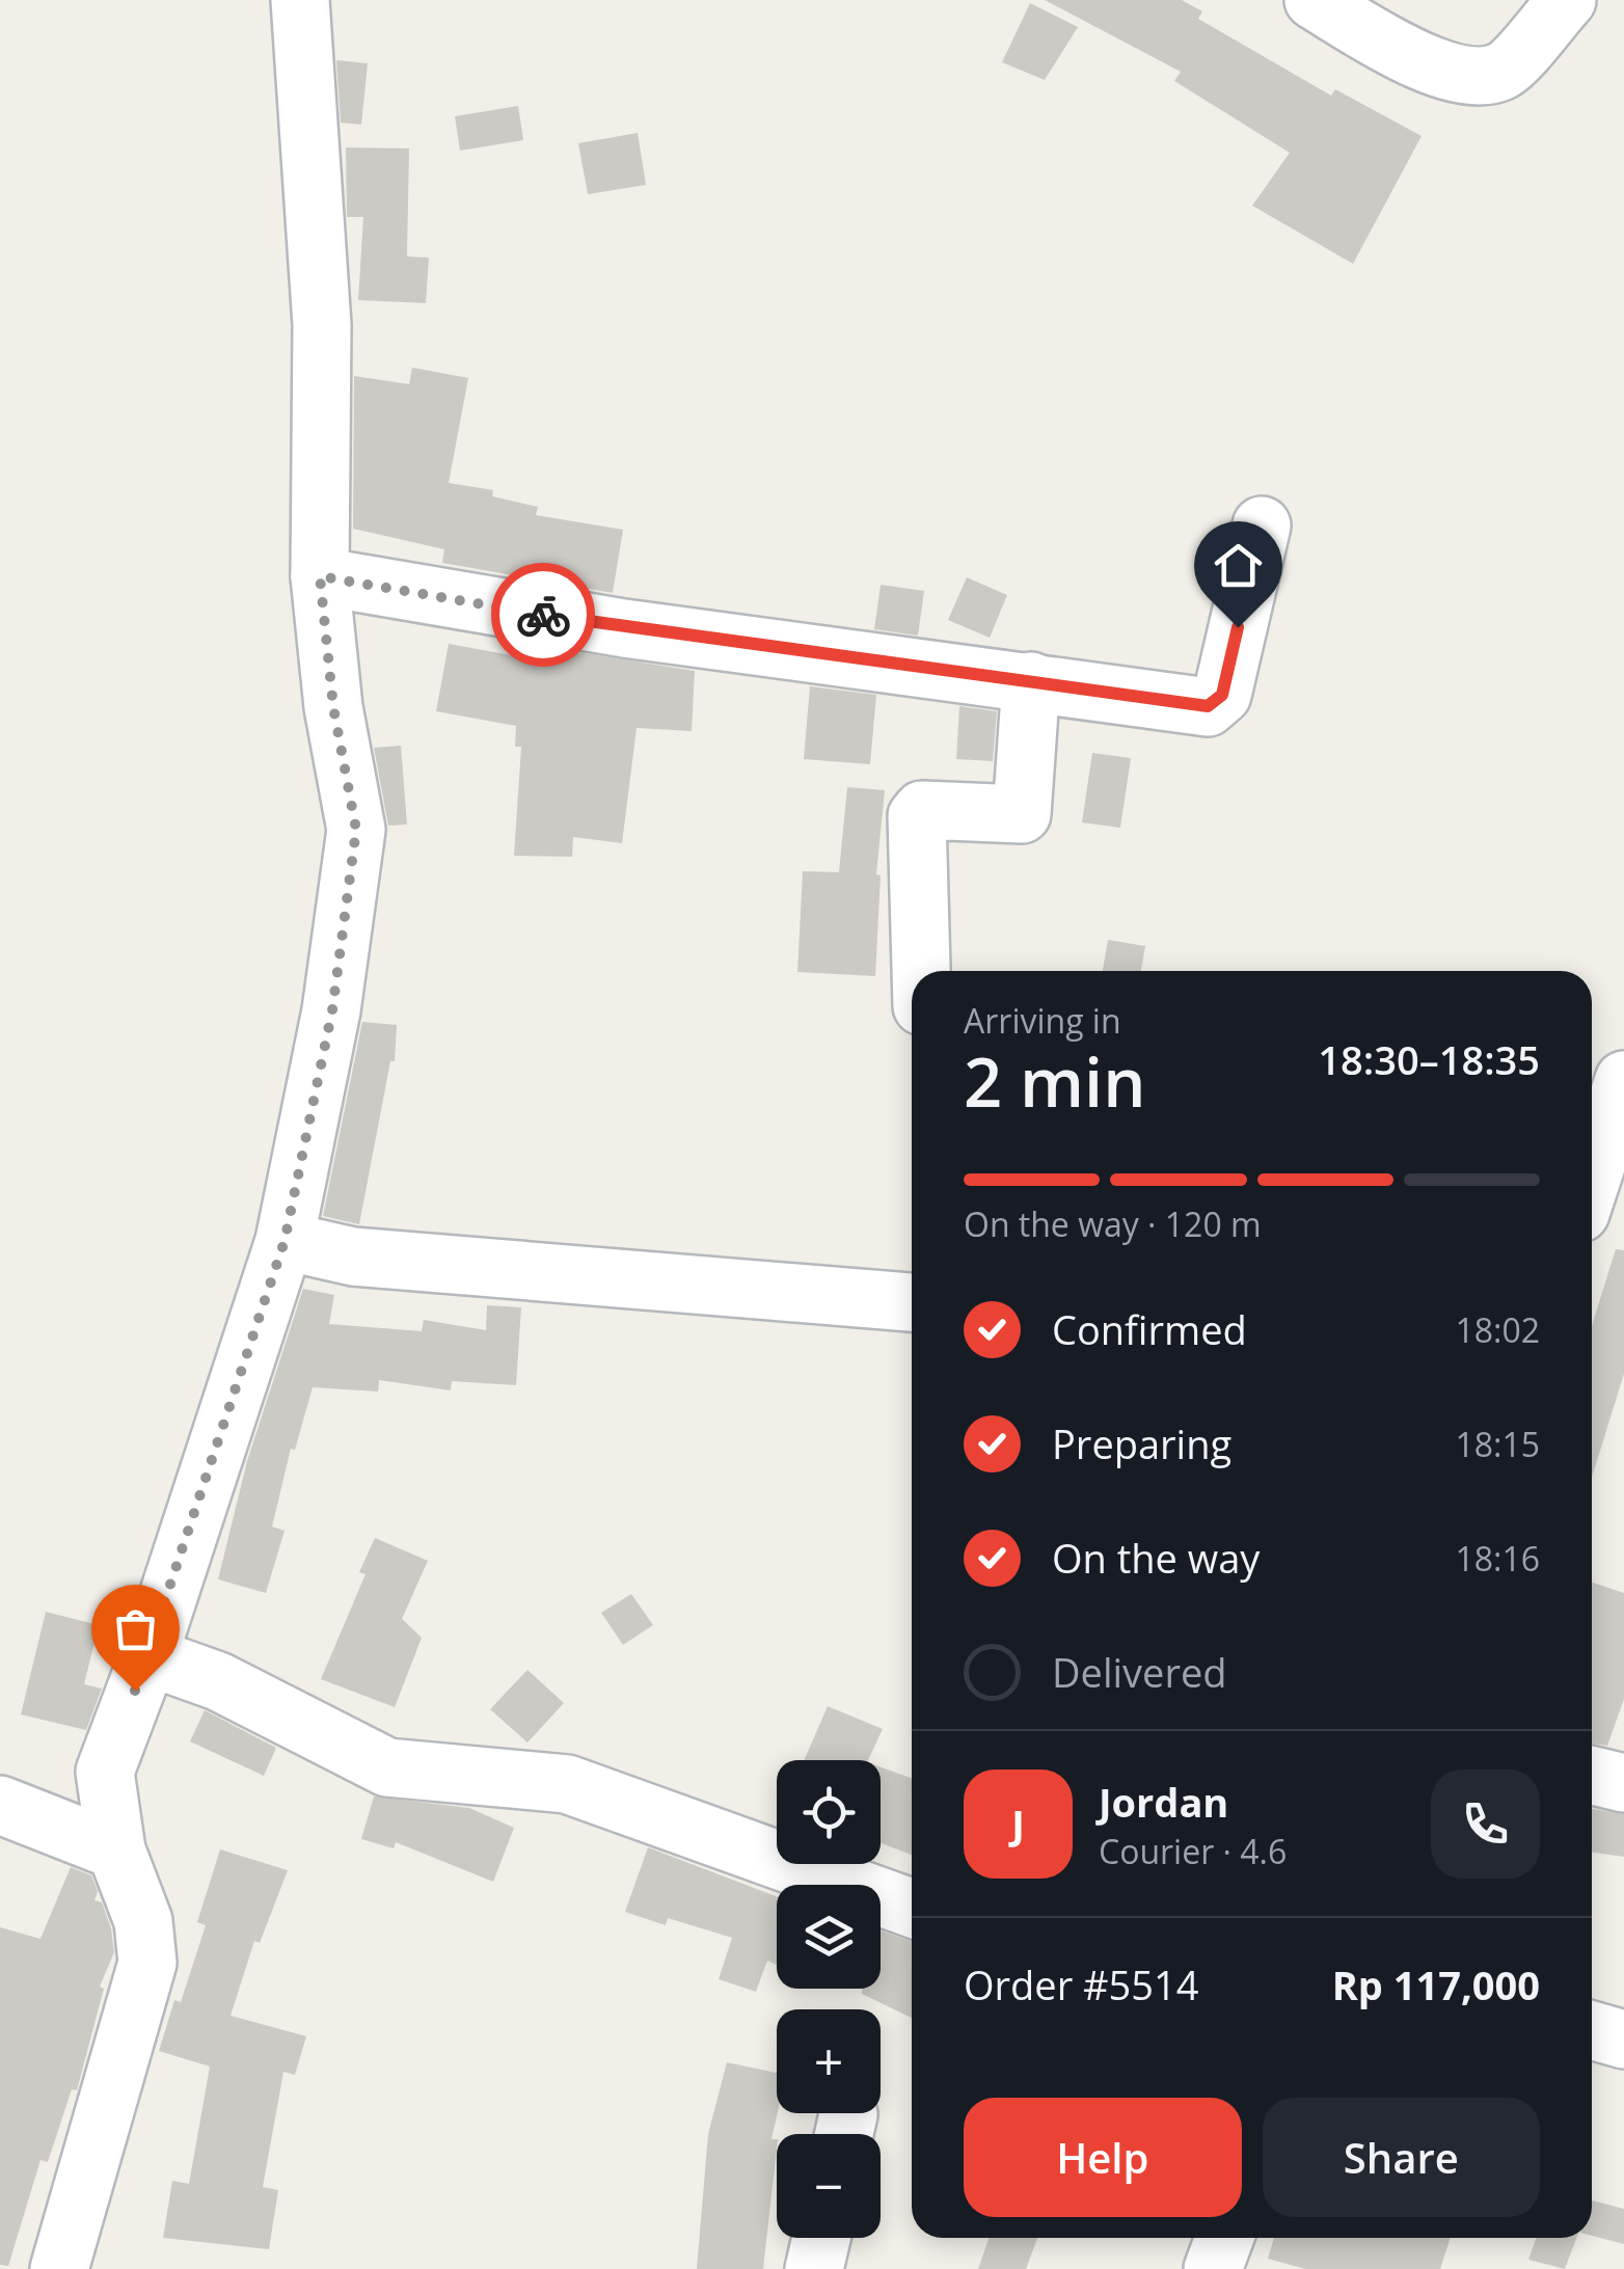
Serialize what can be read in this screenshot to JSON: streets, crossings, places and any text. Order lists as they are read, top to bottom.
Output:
{
  "page": {
    "heading": ["2 min", "Arriving in", "18:30–18:35"],
    "panel": [
      "Jordan",
      "Courier · 4.6",
      "Order #5514",
      "Rp 117,000"
    ],
    "bar": "On the way · 120 m",
    "list": [
      ["Confirmed", "18:02"],
      ["Preparing", "18:15"],
      ["On the way", "18:16"],
      "Delivered"
    ],
    "map_buttons": ["+", "−"],
    "round": "J",
    "buttons": ["Help", "Share"]
  }
}
